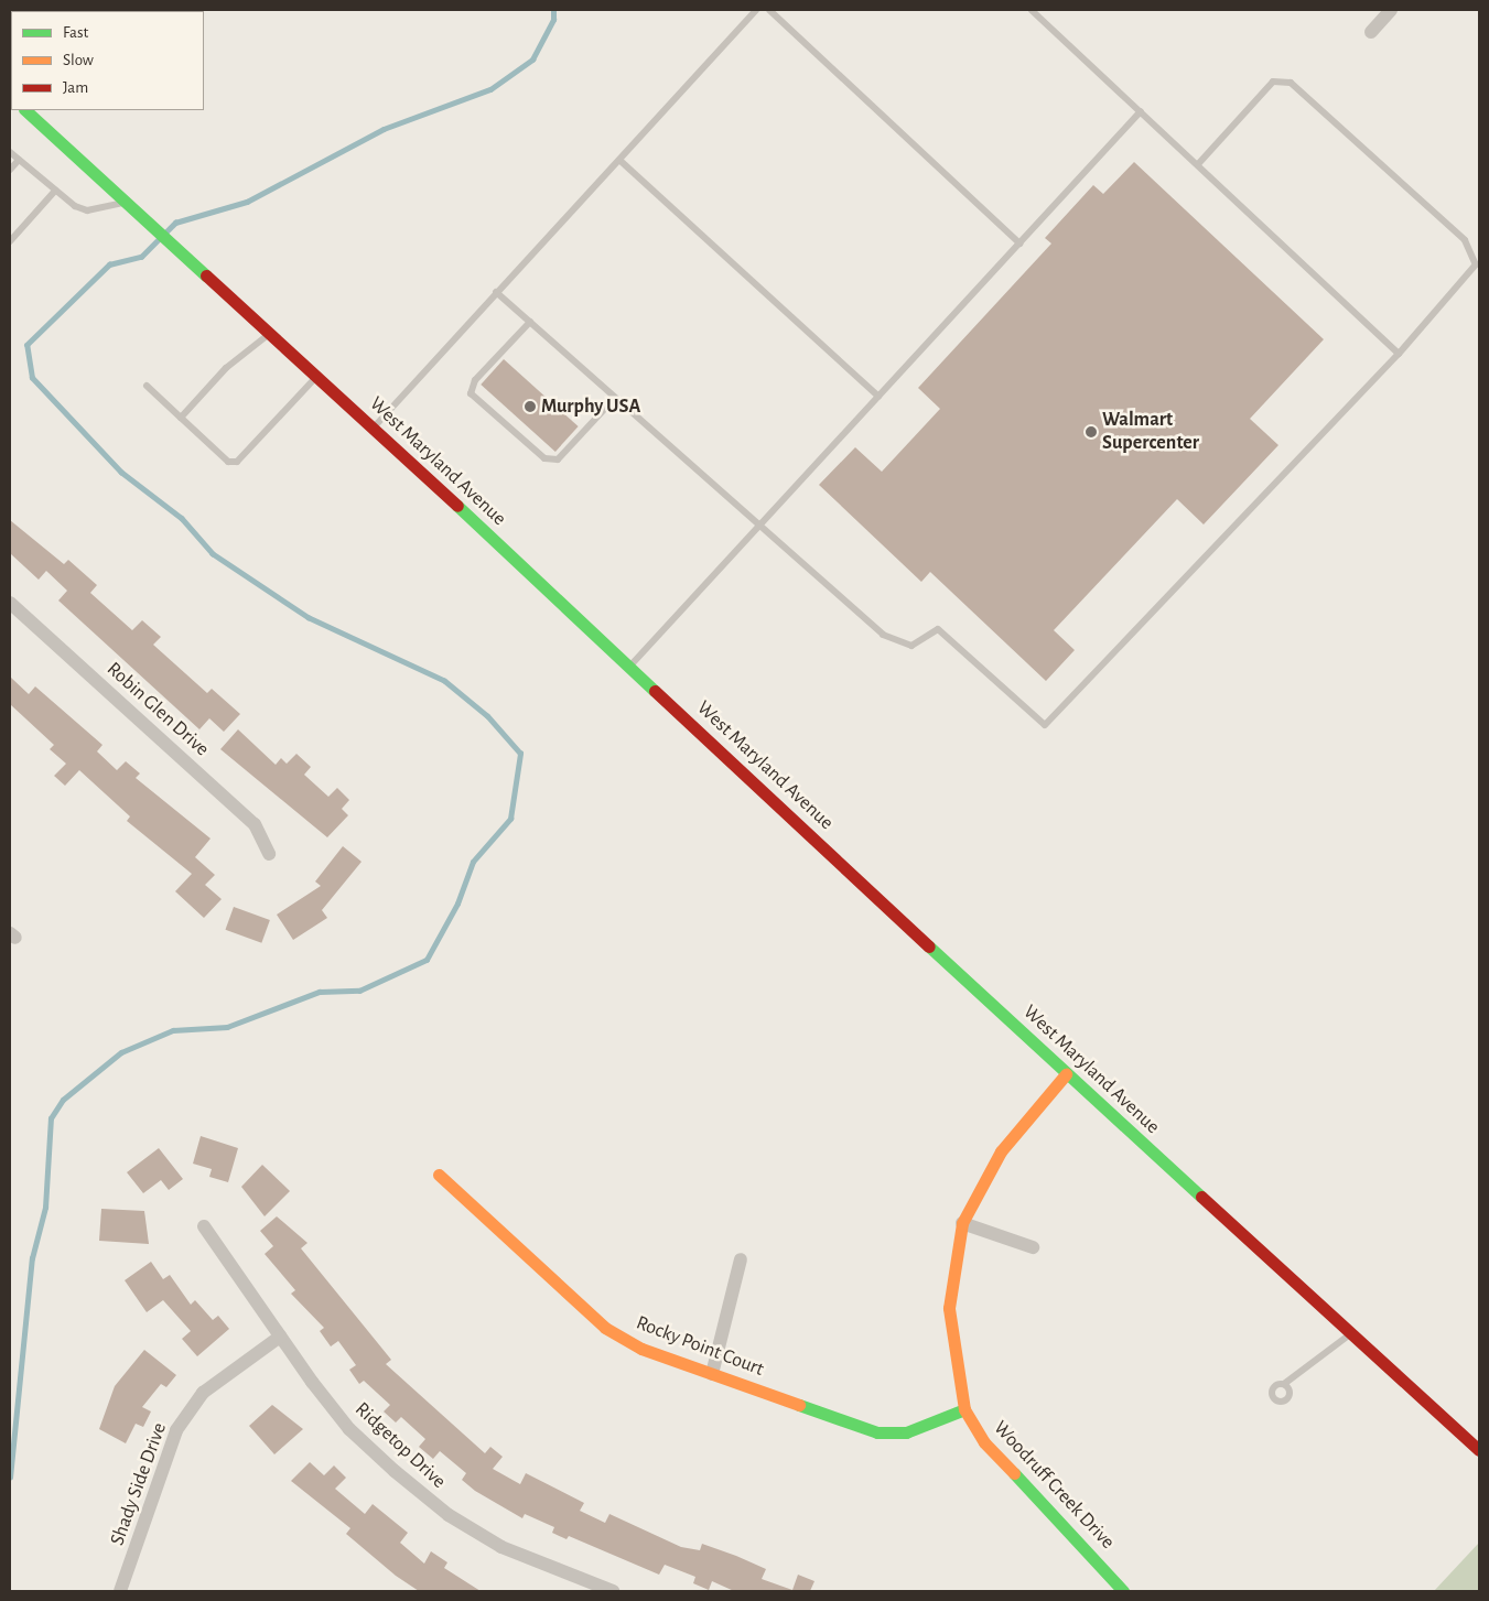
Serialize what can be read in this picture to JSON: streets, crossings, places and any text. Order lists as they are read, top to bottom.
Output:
{
  "streets": {
    "street": [
      "West Maryland Avenue",
      "Robin Glen Drive",
      "Rocky Point Court",
      "Ridgetop Drive",
      "Shady Side Drive",
      "Woodruff Creek Drive"
    ]
  },
  "crossings": [
    ["West Maryland Avenue", "Woodruff Creek Drive"],
    ["Rocky Point Court", "Woodruff Creek Drive"],
    ["Ridgetop Drive", "Shady Side Drive"]
  ],
  "places": ["Murphy USA", "Walmart Supercenter"],
  "legend": ["Fast", "Slow", "Jam"]
}
